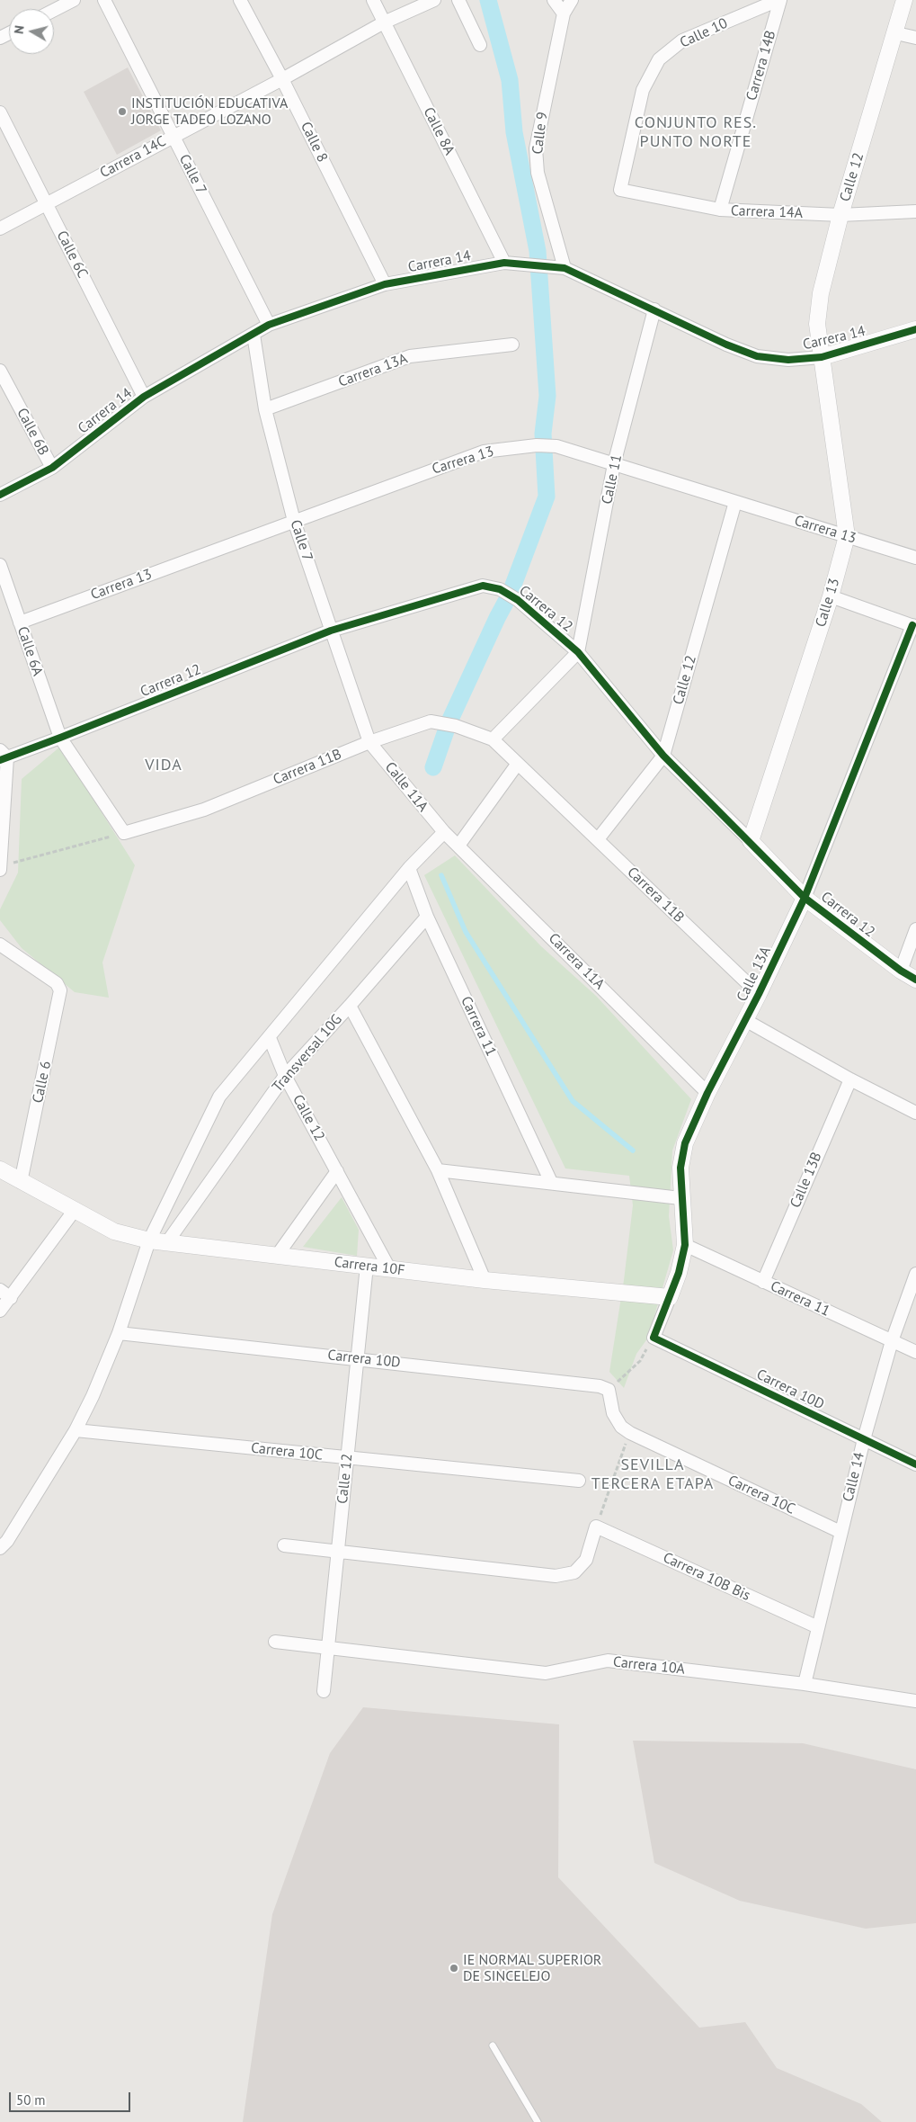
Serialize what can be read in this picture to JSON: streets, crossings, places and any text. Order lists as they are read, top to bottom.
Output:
{
  "streets": {
    "street": [
      "Calle 10",
      "Carrera 14B",
      "Calle 8A",
      "Calle 9",
      "Calle 8",
      "Carrera 14C",
      "Calle 7",
      "Calle 12",
      "Carrera 14A",
      "Calle 6C",
      "Carrera 14",
      "Carrera 13A",
      "Calle 6B",
      "Carrera 13",
      "Calle 11",
      "Calle 13",
      "Carrera 12",
      "Calle 6A",
      "Carrera 11B",
      "Calle 11A",
      "Carrera 11A",
      "Calle 13A",
      "Carrera 11",
      "Transversal 10G",
      "Calle 6",
      "Calle 13B",
      "Carrera 10F",
      "Carrera 10D",
      "Carrera 10C",
      "Calle 14",
      "Carrera 10B Bis",
      "Carrera 10A"
    ]
  },
  "crossings": [
    ["Calle 10", "Carrera 14B"],
    ["Calle 10", "Carrera 14A"],
    ["Carrera 14B", "Carrera 14A"],
    ["Calle 8A", "Carrera 14C"],
    ["Calle 8A", "Carrera 14"],
    ["Calle 9", "Carrera 14"],
    ["Calle 8", "Carrera 14C"],
    ["Calle 8", "Carrera 14"],
    ["Carrera 14C", "Calle 7"],
    ["Carrera 14C", "Calle 6C"],
    ["Calle 7", "Carrera 14"],
    ["Calle 7", "Carrera 13A"],
    ["Calle 7", "Carrera 13"],
    ["Calle 7", "Carrera 12"],
    ["Calle 7", "Carrera 11B"],
    ["Calle 7", "Calle 11A"],
    ["Calle 12", "Carrera 14A"],
    ["Calle 12", "Carrera 14"],
    ["Calle 12", "Carrera 13"],
    ["Calle 12", "Calle 13"],
    ["Calle 12", "Carrera 12"],
    ["Calle 12", "Carrera 11B"],
    ["Calle 12", "Transversal 10G"],
    ["Calle 12", "Carrera 10F"],
    ["Calle 12", "Carrera 10D"],
    ["Calle 12", "Carrera 10C"],
    ["Calle 12", "Carrera 10A"],
    ["Calle 6C", "Carrera 14"],
    ["Carrera 14", "Calle 6B"],
    ["Carrera 14", "Calle 11"],
    ["Carrera 14", "Calle 13"],
    ["Carrera 13", "Calle 11"],
    ["Carrera 13", "Calle 13"],
    ["Carrera 13", "Calle 6A"],
    ["Calle 11", "Carrera 12"],
    ["Calle 13", "Carrera 12"],
    ["Carrera 12", "Calle 6A"],
    ["Carrera 12", "Calle 13A"],
    ["Carrera 11B", "Calle 11A"],
    ["Carrera 11B", "Calle 13A"],
    ["Calle 11A", "Carrera 11A"],
    ["Carrera 11A", "Calle 13A"],
    ["Calle 13A", "Carrera 11"],
    ["Calle 13A", "Carrera 10F"],
    ["Calle 13A", "Carrera 10D"],
    ["Carrera 11", "Transversal 10G"],
    ["Carrera 11", "Calle 13B"],
    ["Carrera 11", "Calle 14"],
    ["Transversal 10G", "Carrera 10F"],
    ["Carrera 10D", "Carrera 10C"],
    ["Carrera 10D", "Calle 14"],
    ["Carrera 10C", "Calle 14"],
    ["Calle 14", "Carrera 10B Bis"],
    ["Calle 14", "Carrera 10A"]
  ],
  "districts": ["CONJUNTO RES. PUNTO NORTE", "VIDA", "SEVILLA TERCERA ETAPA"],
  "places": ["INSTITUCIÓN EDUCATIVA JORGE TADEO LOZANO", "IE NORMAL SUPERIOR DE SINCELEJO"],
  "scale_bar": "50 m",
  "north": "left"
}
